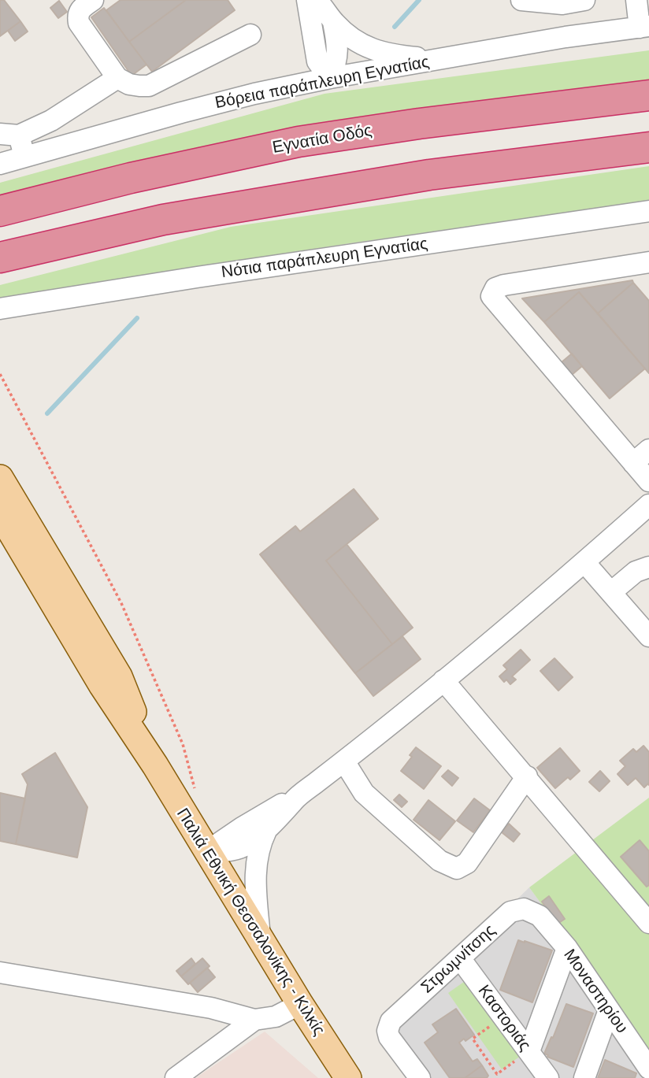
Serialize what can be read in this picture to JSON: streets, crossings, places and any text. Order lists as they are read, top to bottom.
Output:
{
  "streets": {
    "highway": ["Εγνατία Οδός"],
    "main road": ["Παλιά Εθνική Θεσσαλονίκης - Κιλκίς"],
    "street": [
      "Βόρεια παράπλευρη Εγνατίας",
      "Νότια παράπλευρη Εγνατίας",
      "Στρωμνίτσης",
      "Μοναστηρίου",
      "Καστοριάς"
    ]
  },
  "crossings": [
    ["Στρωμνίτσης", "Μοναστηρίου"],
    ["Στρωμνίτσης", "Καστοριάς"]
  ]
}
